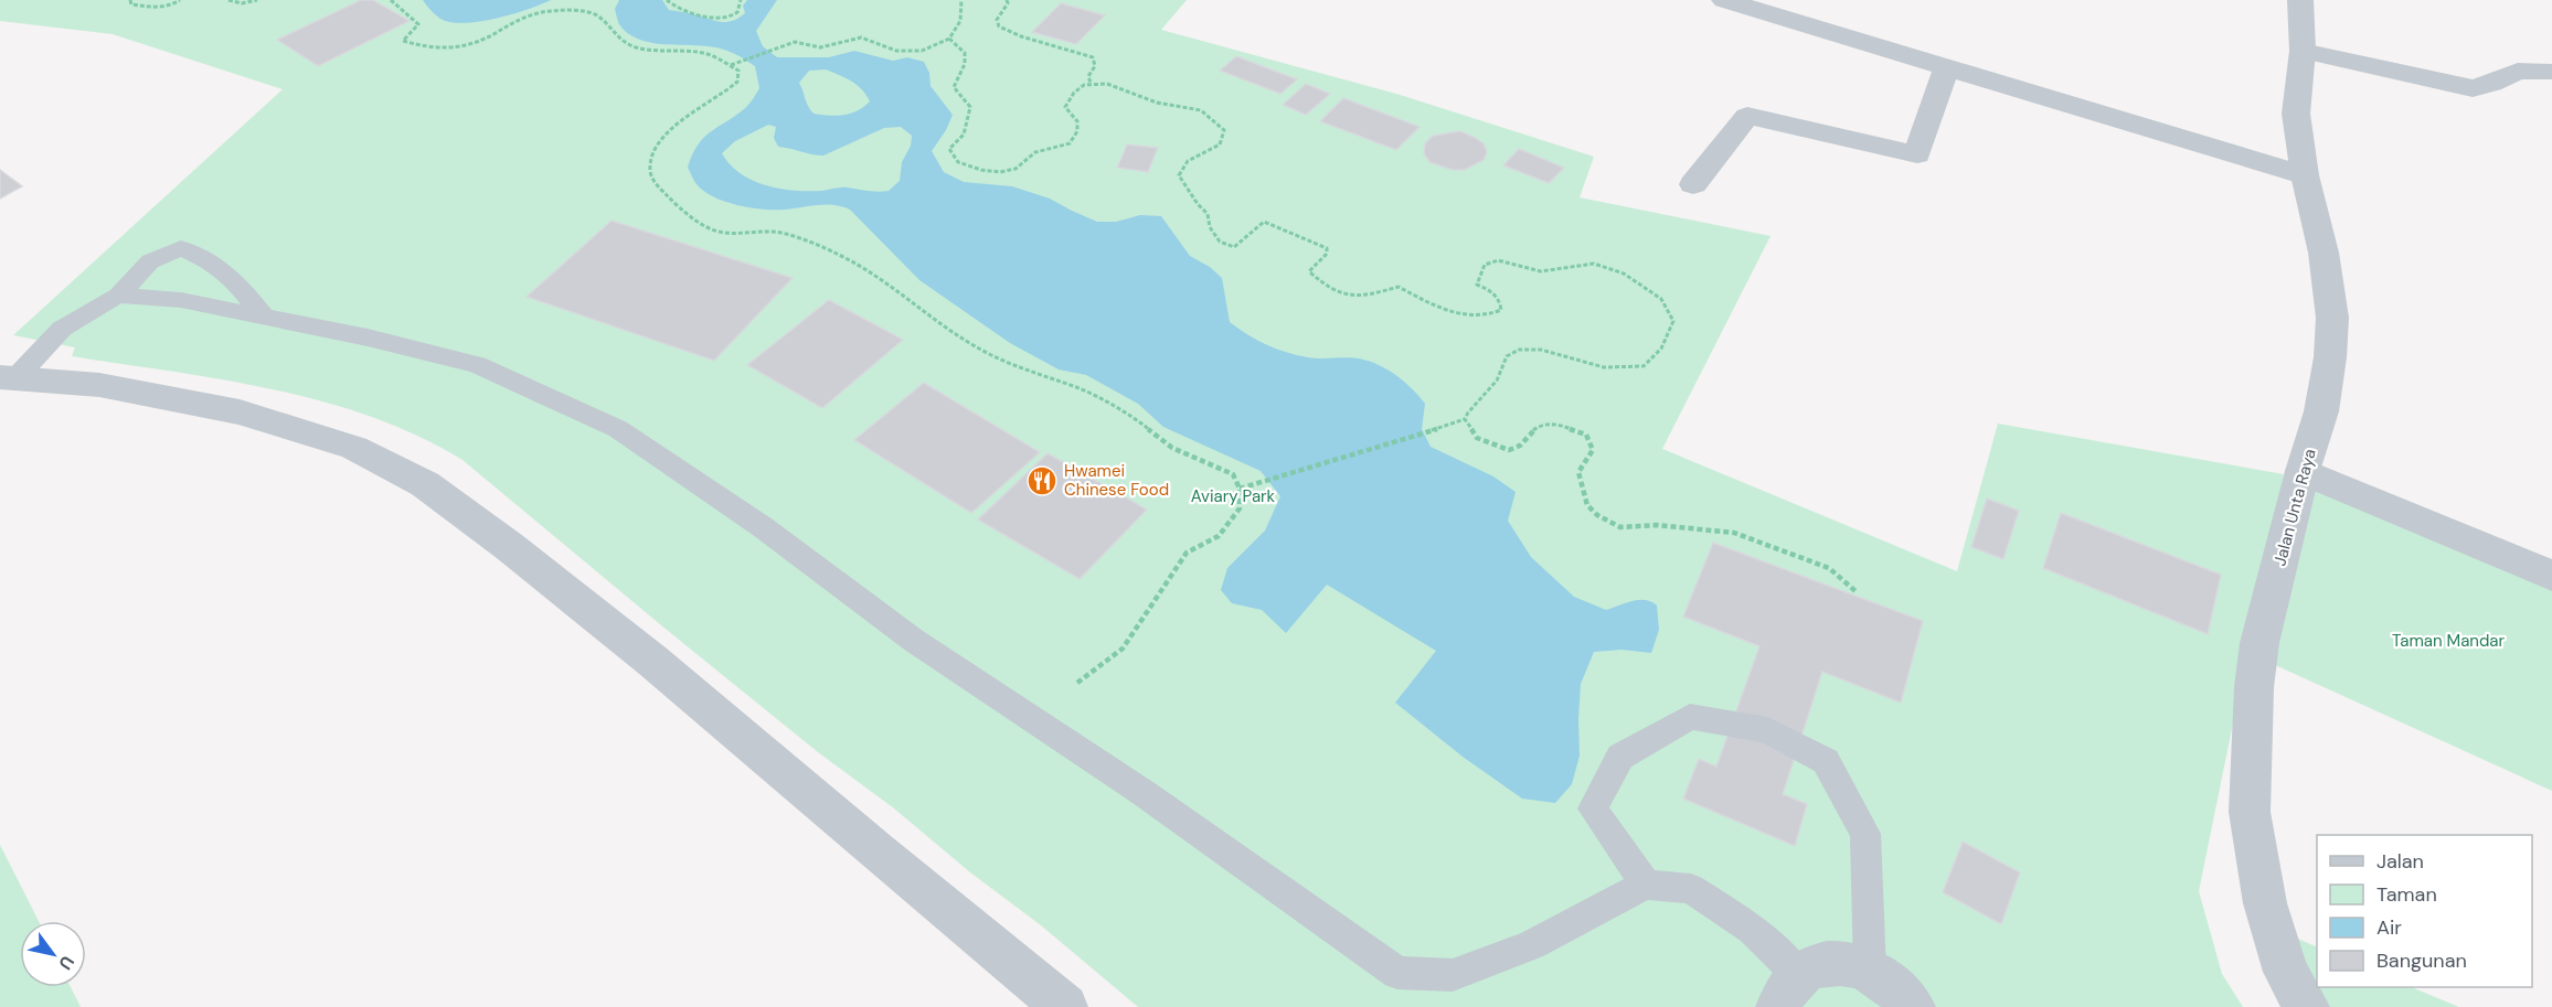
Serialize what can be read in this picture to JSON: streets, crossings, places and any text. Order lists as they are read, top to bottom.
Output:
{
  "streets": {
    "street": ["Jalan Unta Raya"]
  },
  "parks": ["Aviary Park", "Taman Mandar"],
  "places": {
    "restaurant": ["Hwamei Chinese Food"]
  },
  "legend": [
    "Jalan",
    "Taman",
    "Air",
    "Bangunan"
  ],
  "north": "bottom right"
}
